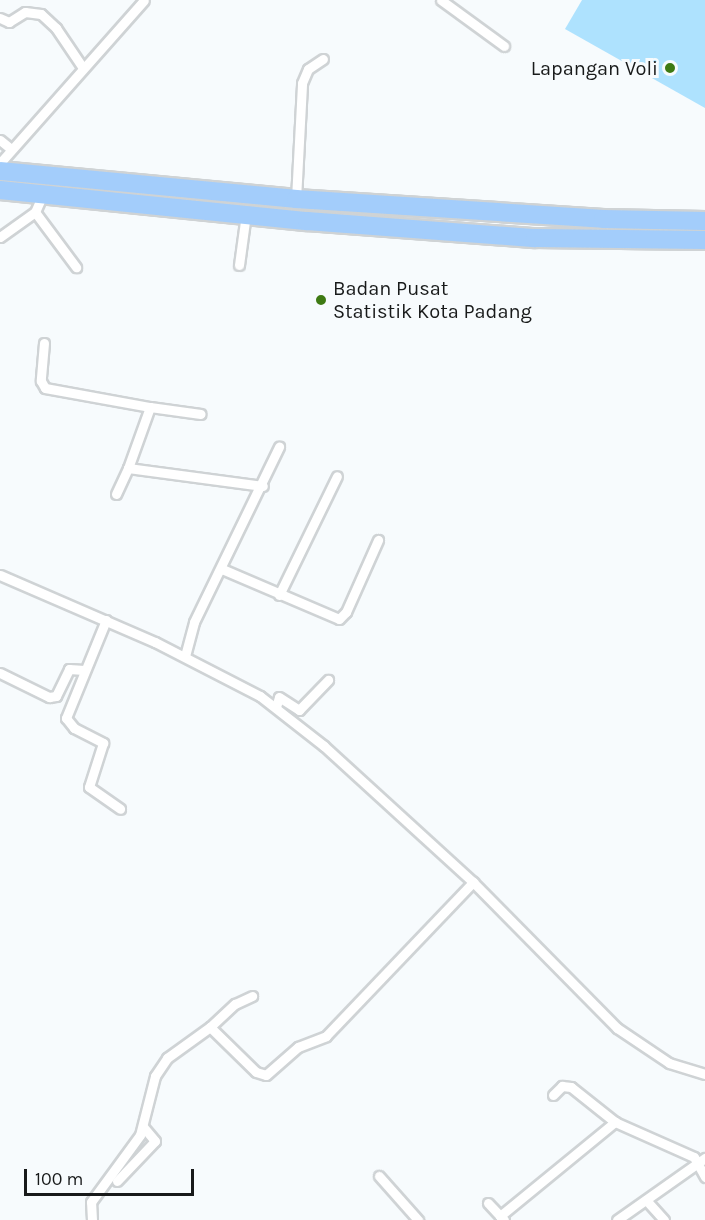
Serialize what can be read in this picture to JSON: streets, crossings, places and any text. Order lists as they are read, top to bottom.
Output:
{
  "places": ["Lapangan Voli", "Badan Pusat Statistik Kota Padang"],
  "scale_bar": "100 m"
}
